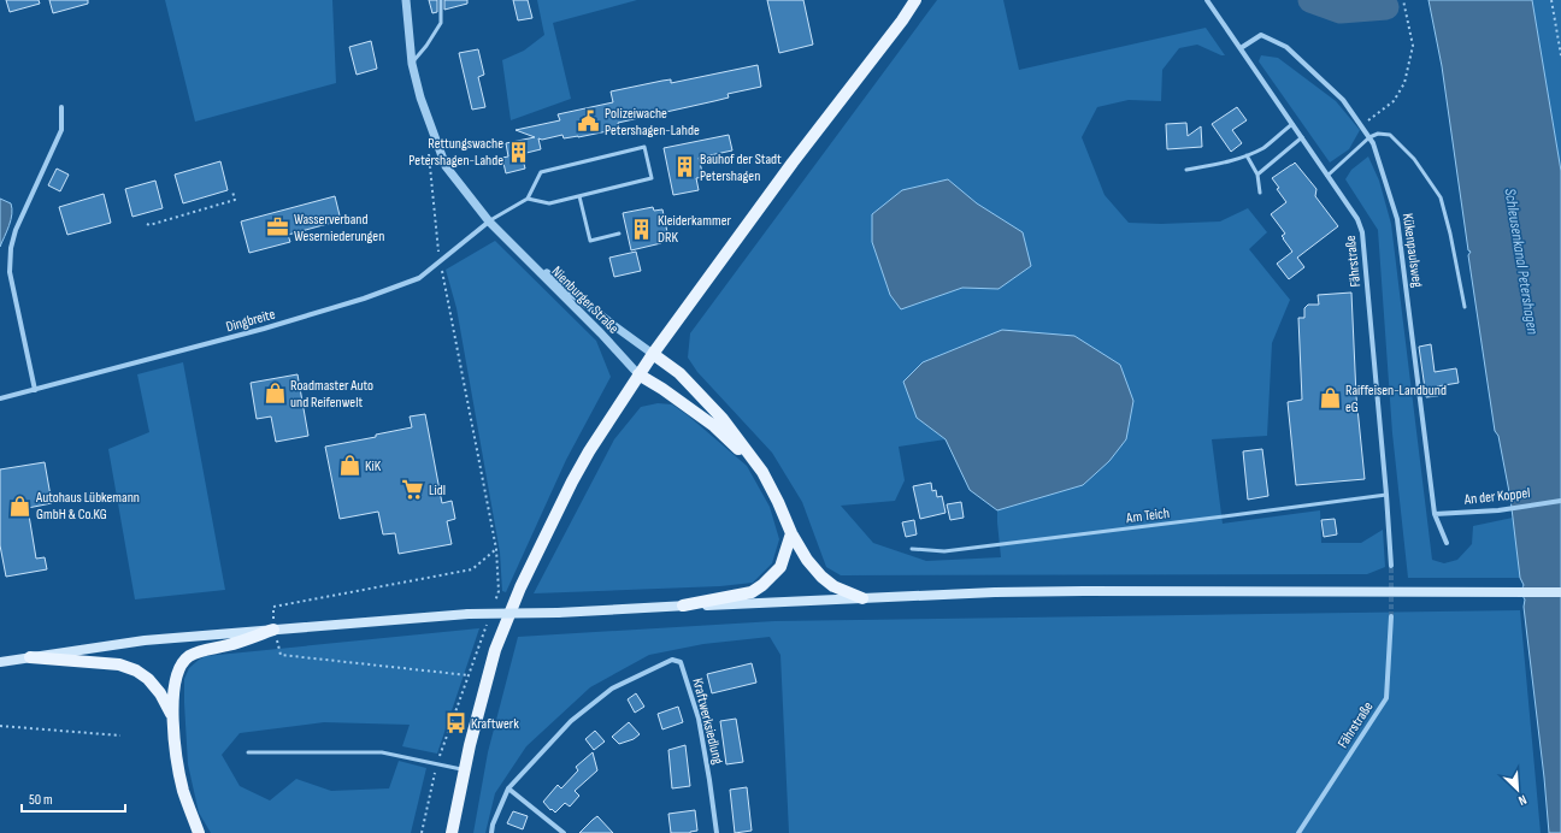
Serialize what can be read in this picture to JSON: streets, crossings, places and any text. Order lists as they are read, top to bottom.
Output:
{
  "streets": {
    "street": [
      "Kükenpaulsweg",
      "Fährstraße",
      "Nienburger Straße",
      "Dingbreite",
      "An der Koppel",
      "Kraftwerksiedlung"
    ],
    "lane": ["Am Teich"]
  },
  "crossings": [
    ["Kükenpaulsweg", "Fährstraße"],
    ["Kükenpaulsweg", "An der Koppel"],
    ["Fährstraße", "Am Teich"],
    ["Nienburger Straße", "Dingbreite"]
  ],
  "water": ["Schleusenkanal Petershagen"],
  "places": {
    "public building": ["Polizeiwache Petershagen-Lahde"],
    "building": ["Rettungswache Petershagen-Lahde", "Bauhof der Stadt Petershagen", "Kleiderkammer DRK"],
    "office": ["Wasserverband Weserniederungen"],
    "shop": [
      "Roadmaster Auto und Reifenwelt",
      "Raiffeisen-Landbund eG",
      "KiK",
      "Autohaus Lübkemann GmbH & Co.KG"
    ],
    "supermarket": ["Lidl"],
    "bus stop": ["Kraftwerk"]
  },
  "scale_bar": "50 m",
  "north": "bottom right"
}
